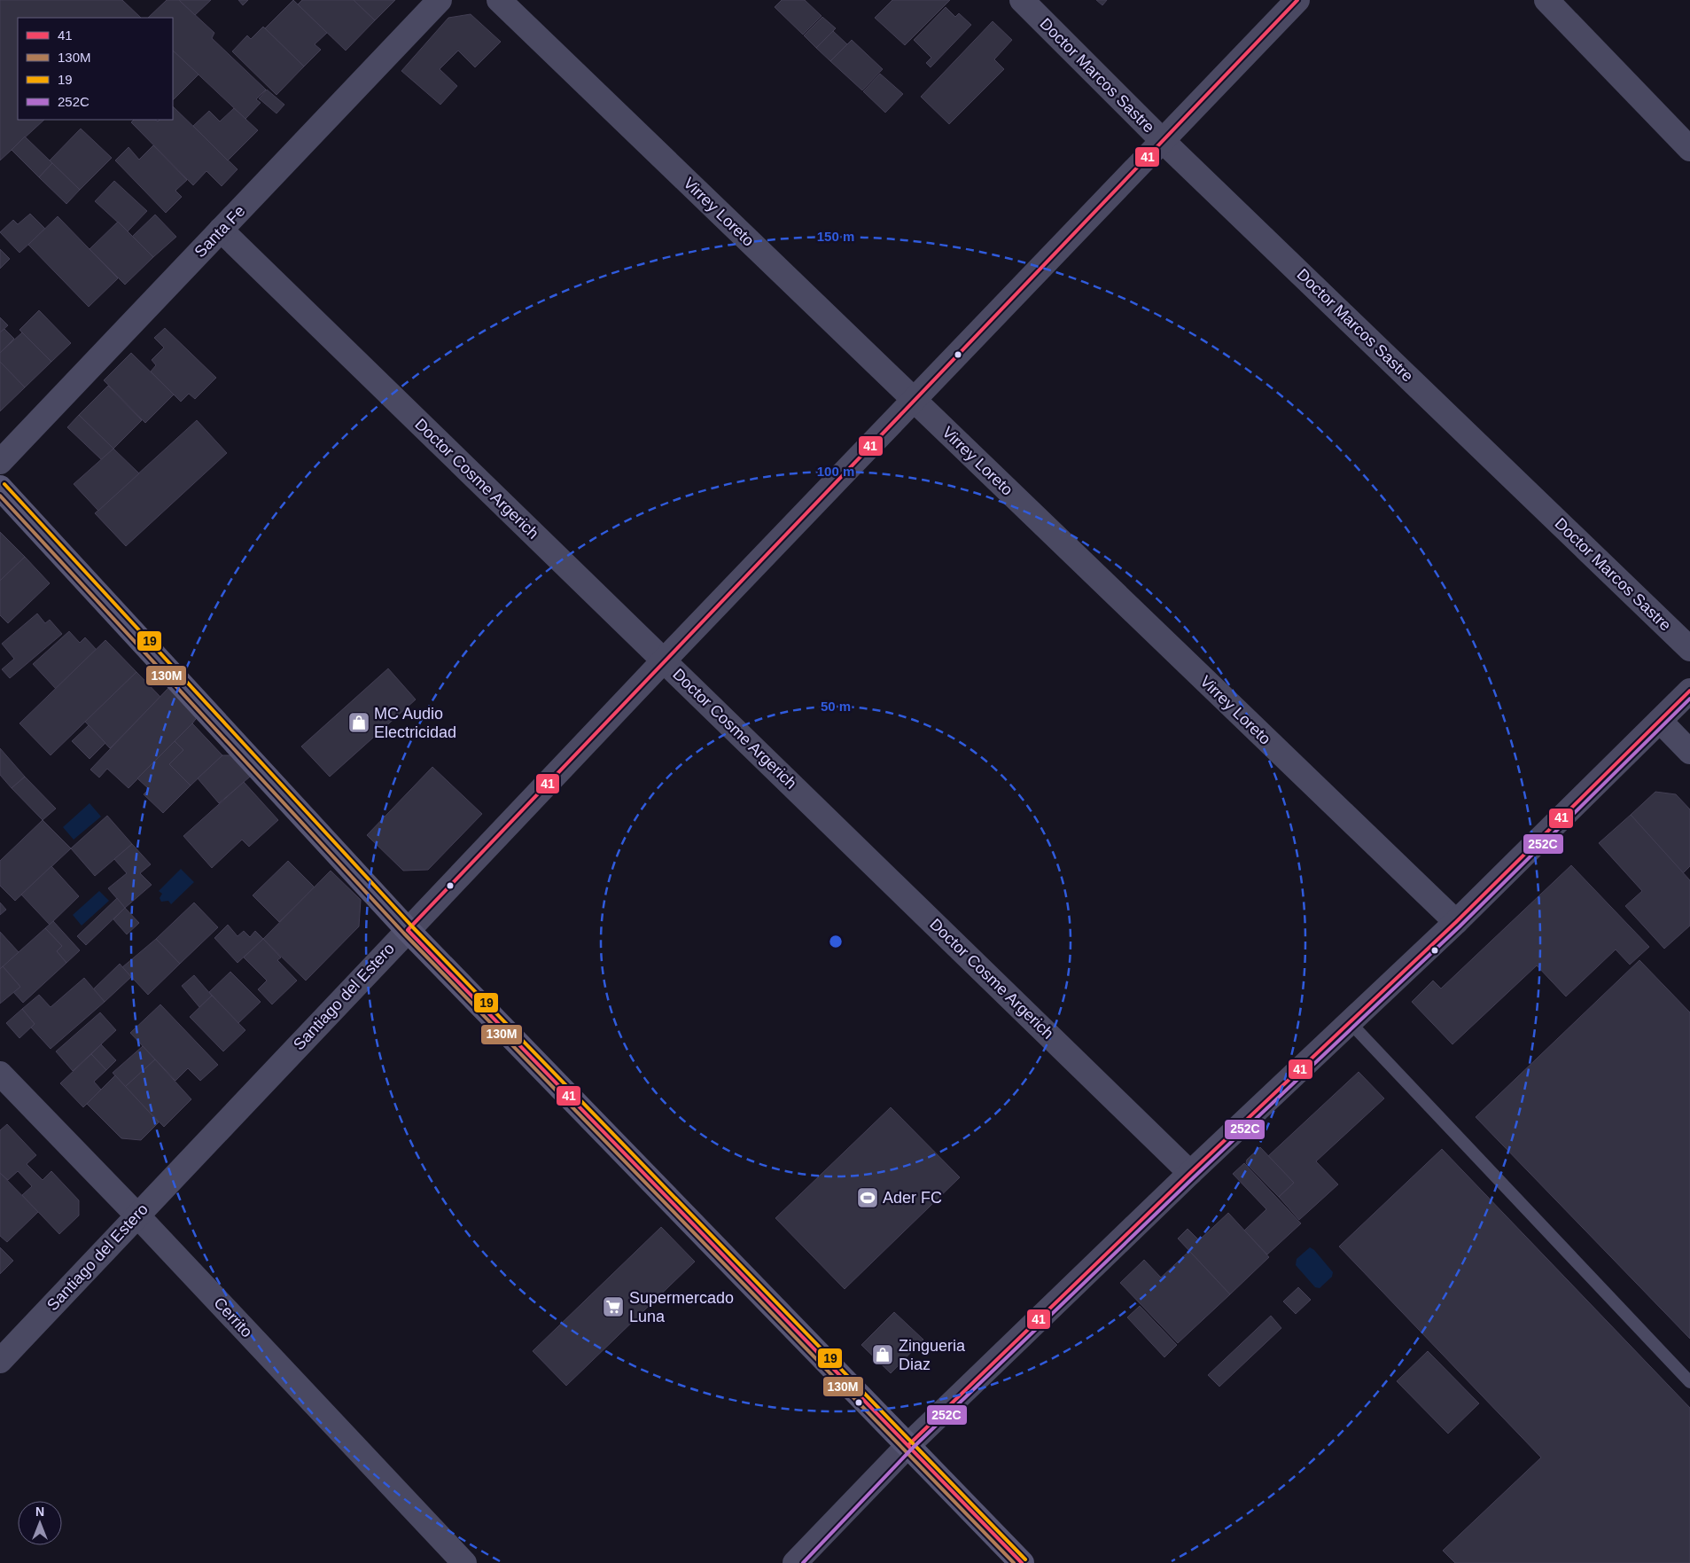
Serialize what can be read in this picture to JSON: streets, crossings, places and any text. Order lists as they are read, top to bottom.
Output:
{
  "streets": {
    "street": [
      "Doctor Marcos Sastre",
      "Virrey Loreto",
      "Santa Fe",
      "Doctor Cosme Argerich",
      "Santiago del Estero",
      "Cerrito"
    ]
  },
  "crossings": [
    ["Doctor Marcos Sastre", "Santiago del Estero"],
    ["Virrey Loreto", "Santiago del Estero"],
    ["Santa Fe", "Doctor Cosme Argerich"],
    ["Doctor Cosme Argerich", "Santiago del Estero"],
    ["Santiago del Estero", "Cerrito"]
  ],
  "places": {
    "shop": ["MC Audio Electricidad", "Zingueria Diaz"],
    "sports": ["Ader FC"],
    "supermarket": ["Supermercado Luna"]
  },
  "lines": [
    "transit line 41",
    "transit line 19",
    "transit line 130M",
    "transit line 252C"
  ],
  "legend": [
    "41",
    "130M",
    "19",
    "252C"
  ],
  "north": "top",
  "rings": ["150 m", "100 m", "50 m"]
}
